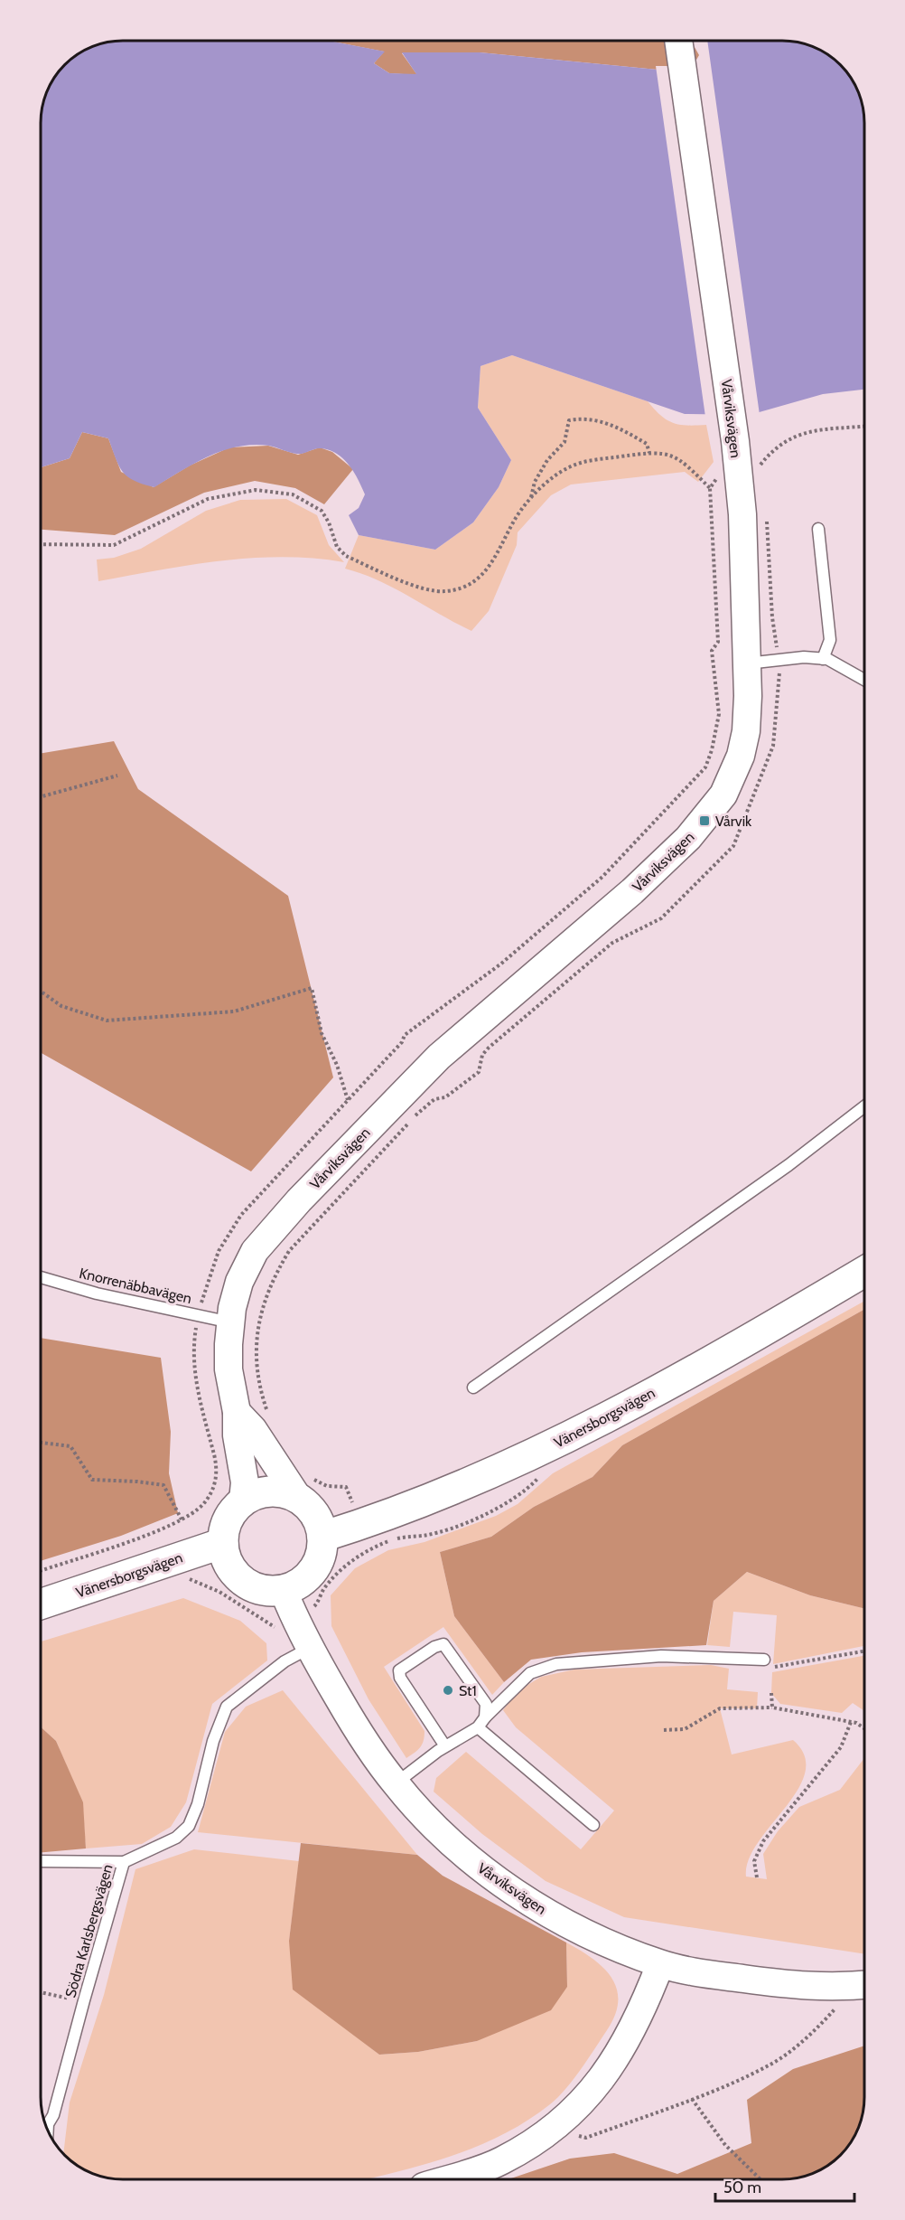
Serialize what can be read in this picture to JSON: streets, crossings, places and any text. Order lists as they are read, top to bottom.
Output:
{
  "streets": {
    "main road": ["Vänersborgsvägen"],
    "street": ["Vårviksvägen"],
    "lane": ["Knorrenäbbavägen", "Södra Karlsbergsvägen"]
  },
  "crossings": [
    ["Vårviksvägen", "Knorrenäbbavägen"],
    ["Vårviksvägen", "Vänersborgsvägen"],
    ["Vårviksvägen", "Södra Karlsbergsvägen"]
  ],
  "places": {
    "transit": ["Vårvik"],
    "other": ["St1"]
  },
  "scale_bar": "50 m"
}
